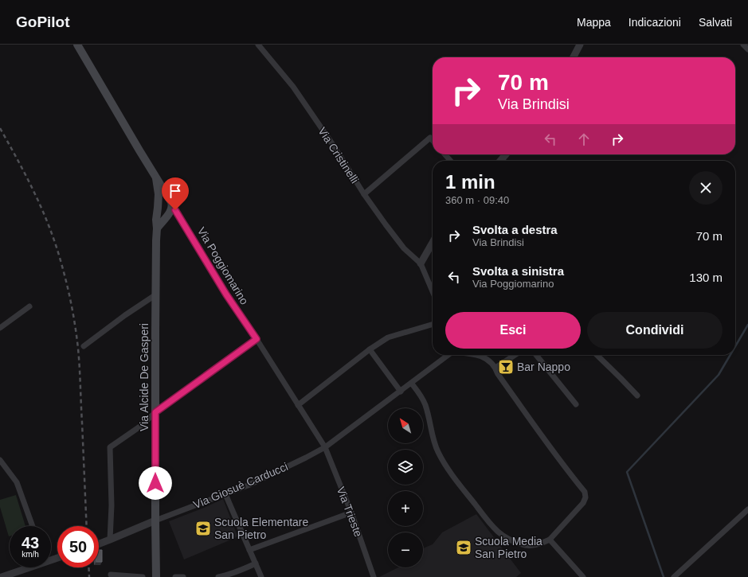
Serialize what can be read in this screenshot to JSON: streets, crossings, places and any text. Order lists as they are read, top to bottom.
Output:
{
  "streets": {
    "main road": ["Via Poggiomarino", "Via Alcide De Gasperi"],
    "street": ["Via Cristinelli", "Via Giosuè Carducci", "Via Trieste"]
  },
  "crossings": [
    ["Via Poggiomarino", "Via Alcide De Gasperi"],
    ["Via Poggiomarino", "Via Giosuè Carducci"],
    ["Via Poggiomarino", "Via Trieste"],
    ["Via Alcide De Gasperi", "Via Giosuè Carducci"],
    ["Via Giosuè Carducci", "Via Trieste"]
  ],
  "places": {
    "bar": ["Bar Nappo"],
    "school or university": ["Scuola Elementare San Pietro", "Scuola Media San Pietro"]
  },
  "north": "top left",
  "page": {
    "header": "GoPilot",
    "nav": ["Mappa", "Indicazioni", "Salvati"],
    "turn": ["70 m", "Via Brindisi"],
    "heading": ["1 min", "360 m · 09:40"],
    "list": [
      {
        "name": "Svolta a destra",
        "note": "Via Brindisi",
        "value": "70 m"
      },
      {
        "name": "Svolta a sinistra",
        "note": "Via Poggiomarino",
        "value": "130 m"
      }
    ],
    "buttons": ["Esci", "Condividi"],
    "map_buttons": ["+", "−"],
    "speed": "43 km/h",
    "limit": "50"
  }
}
